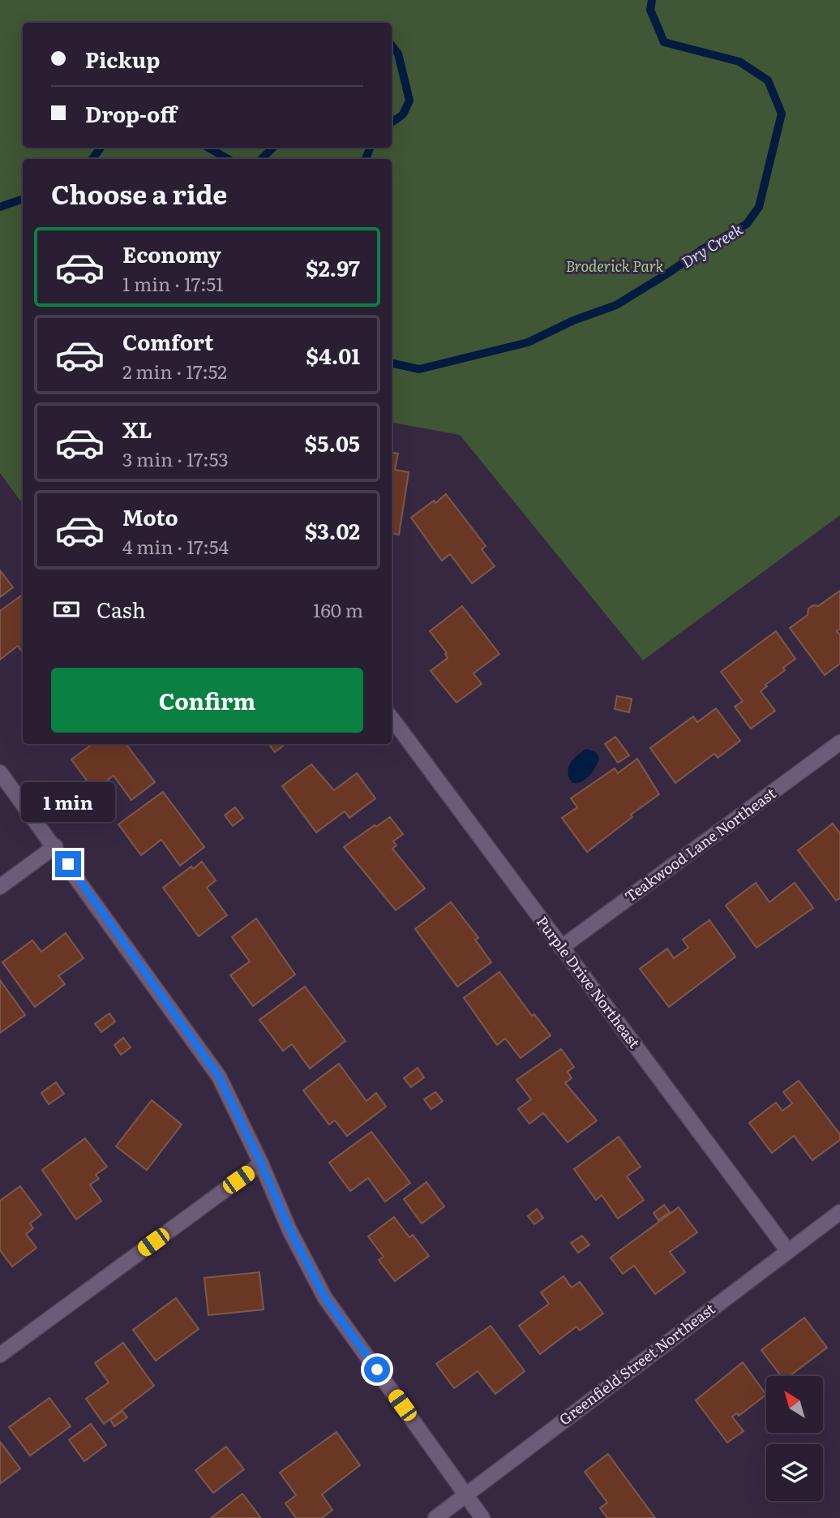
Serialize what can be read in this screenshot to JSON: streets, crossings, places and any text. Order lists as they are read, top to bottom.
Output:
{
  "streets": {
    "street": ["Teakwood Lane Northeast", "Purple Drive Northeast", "Greenfield Street Northeast"]
  },
  "crossings": [
    ["Teakwood Lane Northeast", "Purple Drive Northeast"],
    ["Purple Drive Northeast", "Greenfield Street Northeast"]
  ],
  "water": ["Dry Creek"],
  "parks": ["Broderick Park"],
  "north": "top left",
  "page": {
    "banner": ["Pickup", "Drop-off"],
    "heading": "Choose a ride",
    "list": [
      {
        "name": "Economy",
        "note": "1 min · 17:51",
        "value": "$2.97"
      },
      {
        "name": "Comfort",
        "note": "2 min · 17:52",
        "value": "$4.01"
      },
      {
        "name": "XL",
        "note": "3 min · 17:53",
        "value": "$5.05"
      },
      {
        "name": "Moto",
        "note": "4 min · 17:54",
        "value": "$3.02"
      }
    ],
    "pay": ["Cash", "160 m"],
    "buttons": "Confirm",
    "bubble": "1 min"
  }
}
